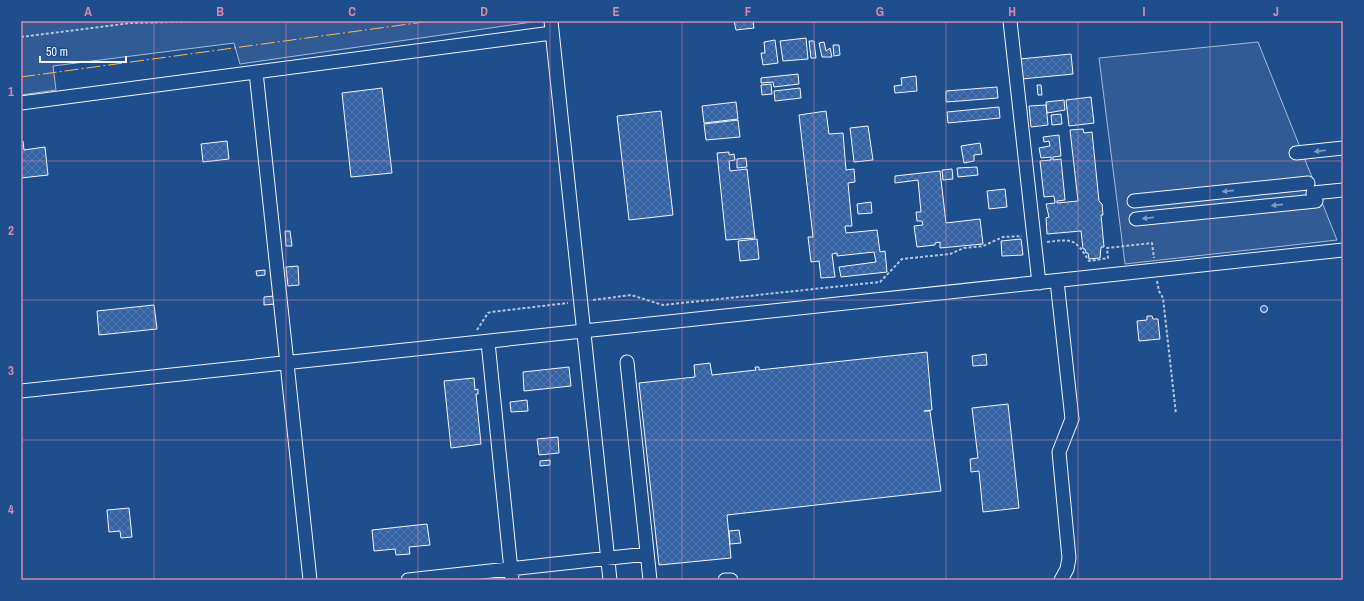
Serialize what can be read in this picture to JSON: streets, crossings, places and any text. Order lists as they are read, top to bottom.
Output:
{
  "scale_bar": "50 m",
  "grid": {
    "columns": [
      "A",
      "B",
      "C",
      "D",
      "E",
      "F",
      "G",
      "H",
      "I",
      "J"
    ],
    "rows": [
      "1",
      "2",
      "3",
      "4"
    ]
  }
}
